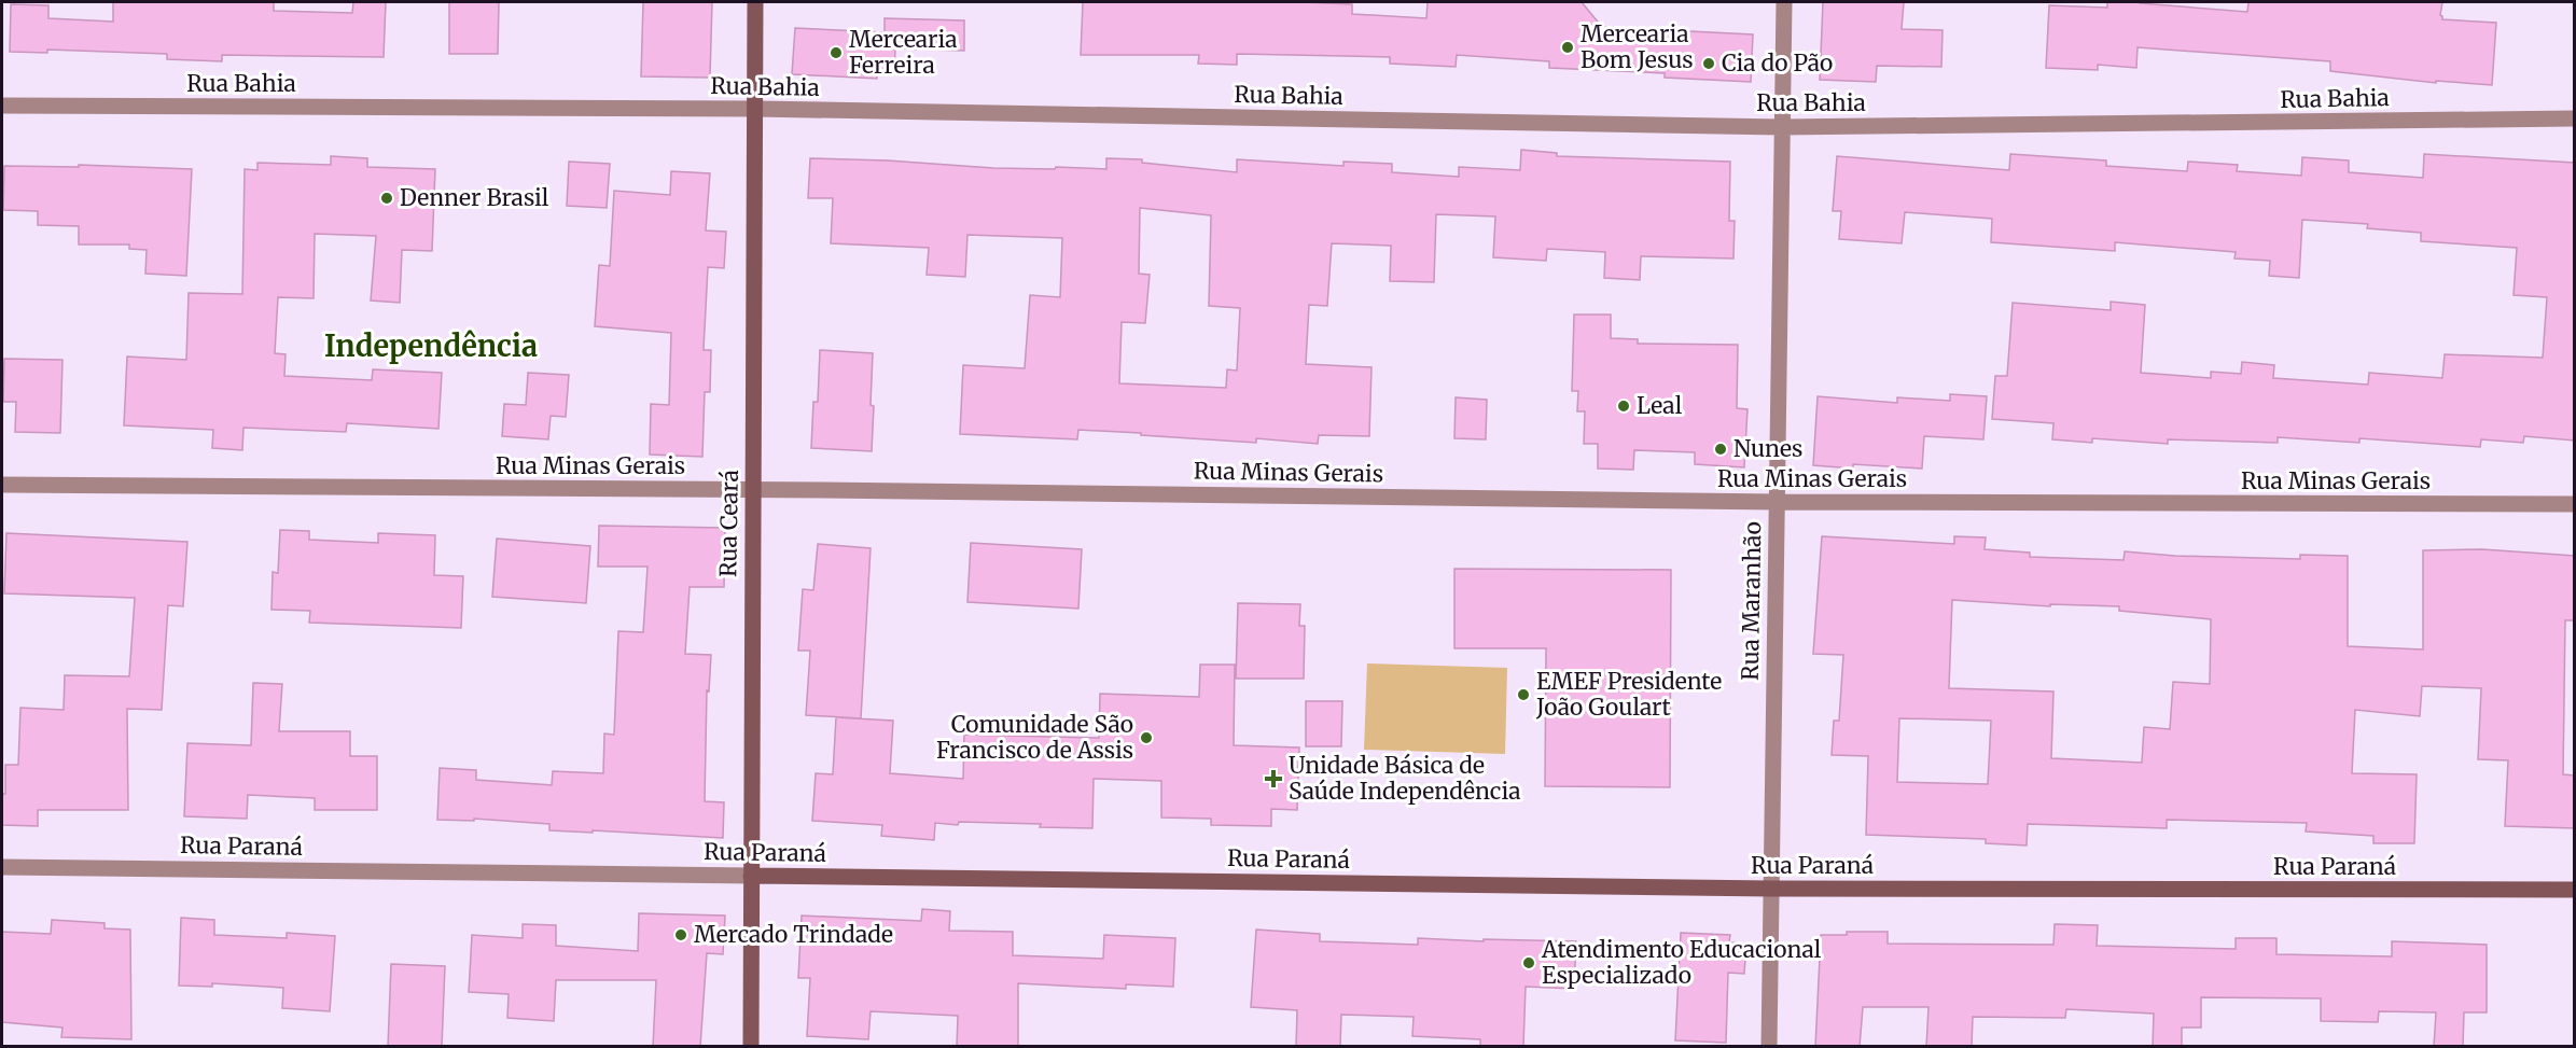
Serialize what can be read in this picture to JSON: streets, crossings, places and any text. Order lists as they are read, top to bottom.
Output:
{
  "streets": {
    "street": [
      "Rua Bahia",
      "Rua Minas Gerais",
      "Rua Ceará",
      "Rua Maranhão",
      "Rua Paraná"
    ]
  },
  "crossings": [
    ["Rua Bahia", "Rua Ceará"],
    ["Rua Bahia", "Rua Maranhão"],
    ["Rua Minas Gerais", "Rua Ceará"],
    ["Rua Minas Gerais", "Rua Maranhão"],
    ["Rua Ceará", "Rua Paraná"],
    ["Rua Maranhão", "Rua Paraná"]
  ],
  "districts": ["Independência"],
  "places": {
    "other": [
      "Mercearia Bom Jesus",
      "Mercearia Ferreira",
      "Cia do Pão",
      "Denner Brasil",
      "Leal",
      "Nunes",
      "EMEF Presidente João Goulart",
      "Comunidade São Francisco de Assis",
      "Mercado Trindade",
      "Atendimento Educacional Especializado"
    ],
    "health": ["Unidade Básica de Saúde Independência"]
  }
}
